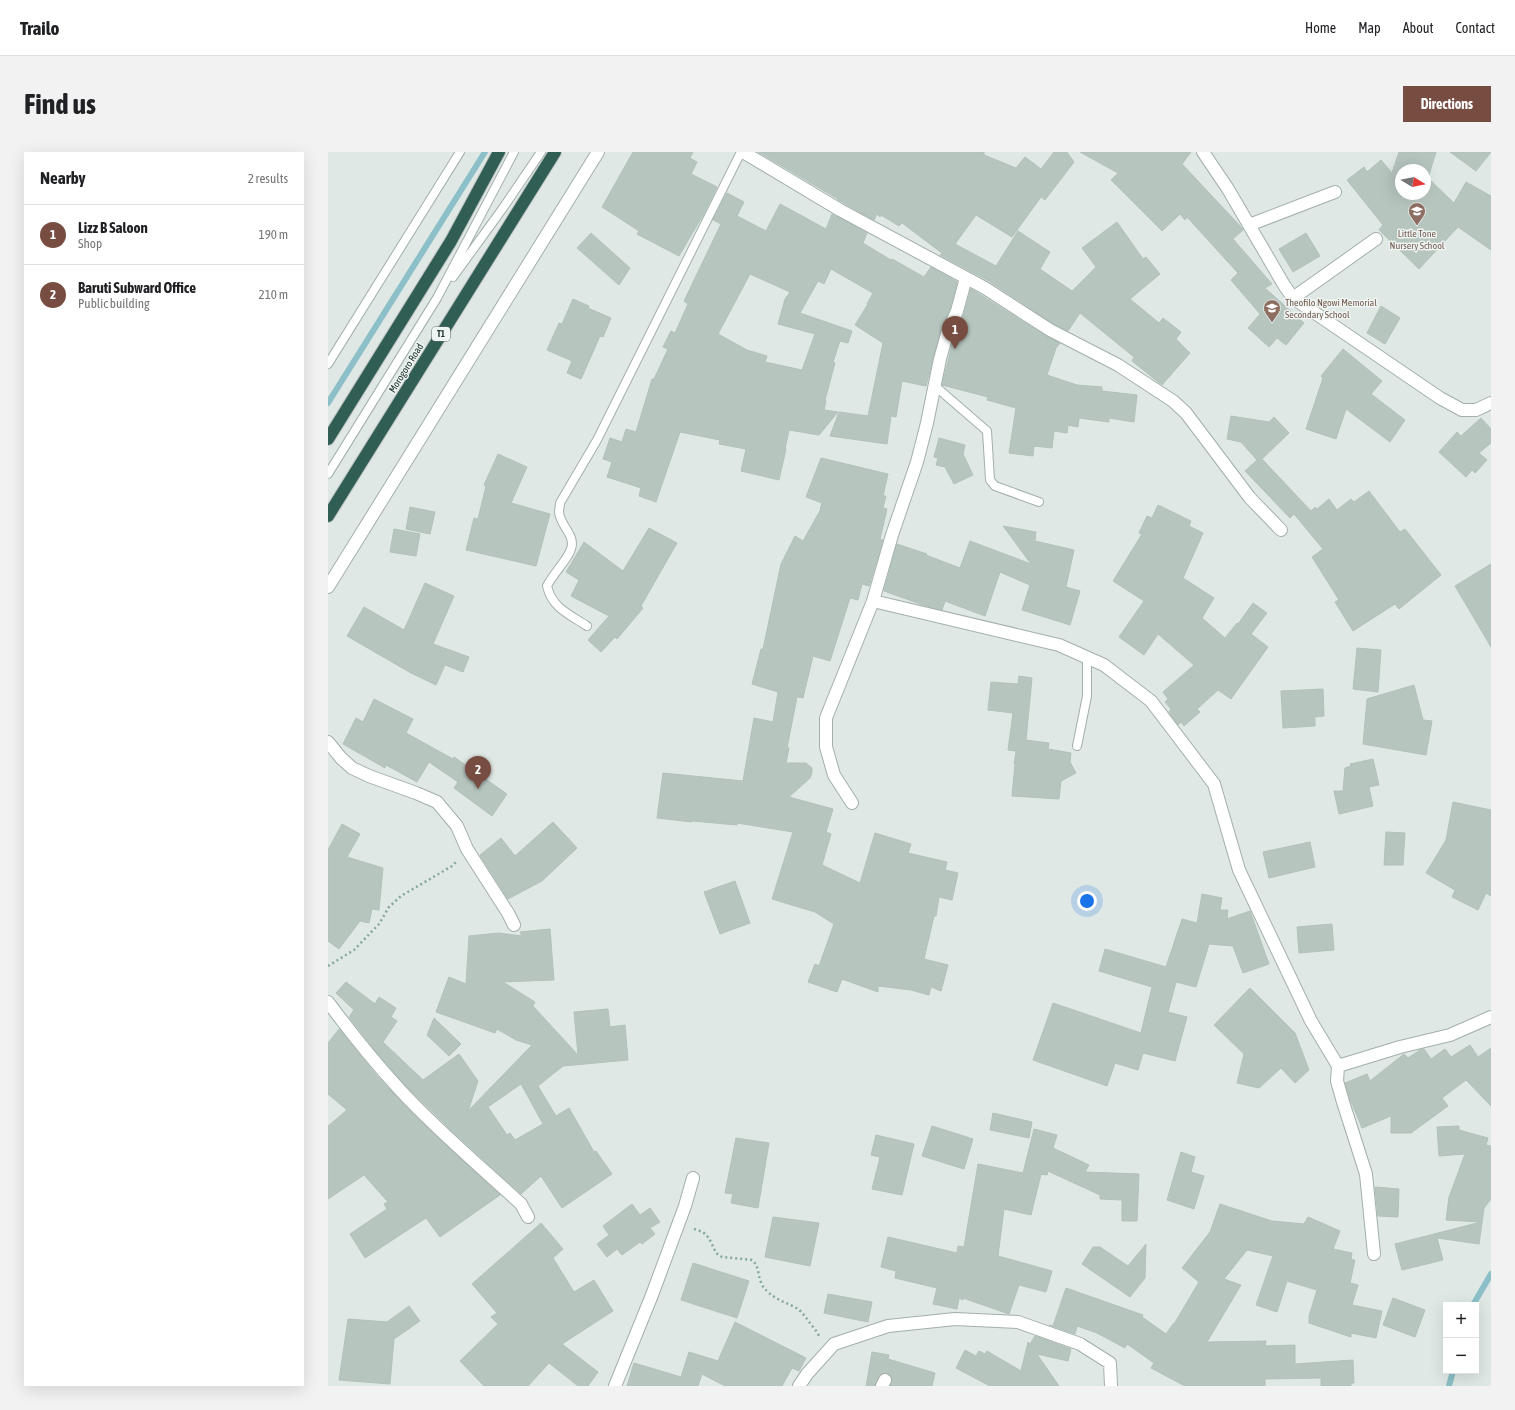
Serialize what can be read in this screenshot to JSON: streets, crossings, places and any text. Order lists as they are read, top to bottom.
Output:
{
  "streets": {
    "highway": ["T1", "Morogoro Road"]
  },
  "places": {
    "school or university": ["Little Tone Nursery School", "Theofilo Ngowi Memorial Secondary School"]
  },
  "north": "right",
  "page": {
    "header": "Trailo",
    "nav": [
      "Home",
      "Map",
      "About",
      "Contact"
    ],
    "buttons": "Directions",
    "title": "Find us",
    "heading": ["Nearby", "2 results"],
    "list": [
      {
        "mark": "1",
        "name": "Lizz B Saloon",
        "note": "Shop",
        "value": "190 m"
      },
      {
        "mark": "2",
        "name": "Baruti Subward Office",
        "note": "Public building",
        "value": "210 m"
      }
    ],
    "pins": ["1", "2"],
    "map_buttons": ["+", "−"]
  }
}
